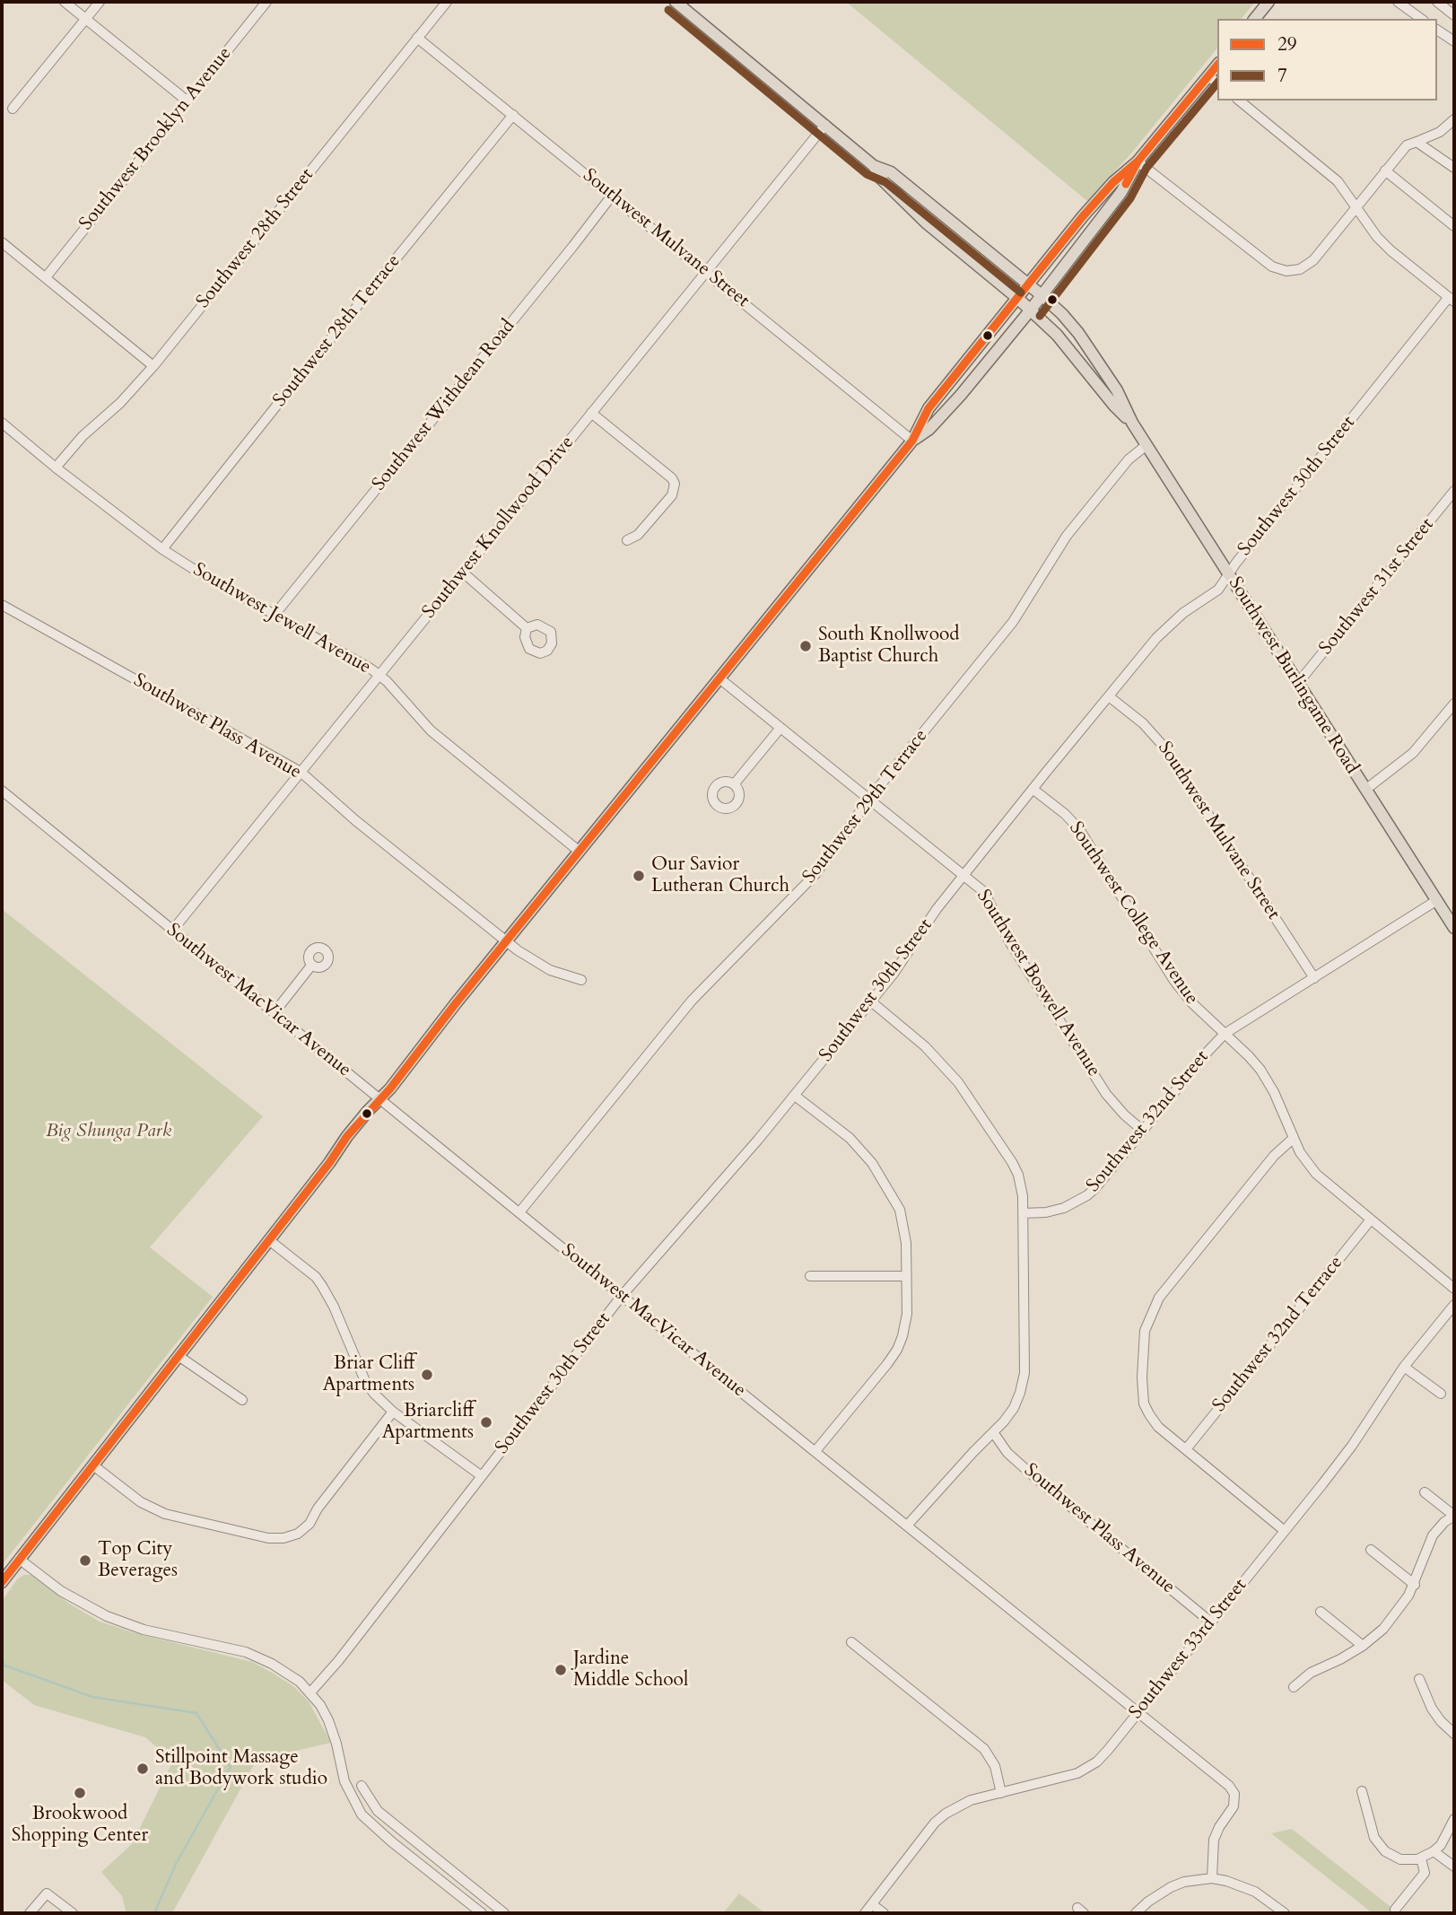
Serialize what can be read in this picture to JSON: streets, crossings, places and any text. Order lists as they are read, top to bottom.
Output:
{
  "streets": {
    "main road": ["Southwest Burlingame Road"],
    "street": [
      "Southwest Brooklyn Avenue",
      "Southwest 28th Street",
      "Southwest Mulvane Street",
      "Southwest 28th Terrace",
      "Southwest Withdean Road",
      "Southwest 30th Street",
      "Southwest Knollwood Drive",
      "Southwest 31st Street",
      "Southwest Jewell Avenue",
      "Southwest Plass Avenue",
      "Southwest 29th Terrace",
      "Southwest College Avenue",
      "Southwest Boswell Avenue",
      "Southwest MacVicar Avenue",
      "Southwest 32nd Street",
      "Southwest 32nd Terrace",
      "Southwest 33rd Street"
    ]
  },
  "crossings": [
    ["Southwest 28th Street", "Southwest Mulvane Street"],
    ["Southwest 28th Street", "Southwest Jewell Avenue"],
    ["Southwest Mulvane Street", "Southwest 28th Terrace"],
    ["Southwest Mulvane Street", "Southwest Withdean Road"],
    ["Southwest Mulvane Street", "Southwest 30th Street"],
    ["Southwest Mulvane Street", "Southwest Knollwood Drive"],
    ["Southwest Mulvane Street", "Southwest 32nd Street"],
    ["Southwest 28th Terrace", "Southwest Jewell Avenue"],
    ["Southwest Withdean Road", "Southwest Jewell Avenue"],
    ["Southwest 30th Street", "Southwest Burlingame Road"],
    ["Southwest 30th Street", "Southwest College Avenue"],
    ["Southwest 30th Street", "Southwest Boswell Avenue"],
    ["Southwest 30th Street", "Southwest MacVicar Avenue"],
    ["Southwest Knollwood Drive", "Southwest Jewell Avenue"],
    ["Southwest Knollwood Drive", "Southwest Burlingame Road"],
    ["Southwest Knollwood Drive", "Southwest Plass Avenue"],
    ["Southwest Knollwood Drive", "Southwest MacVicar Avenue"],
    ["Southwest 31st Street", "Southwest Burlingame Road"],
    ["Southwest Burlingame Road", "Southwest 29th Terrace"],
    ["Southwest Burlingame Road", "Southwest 32nd Street"],
    ["Southwest Plass Avenue", "Southwest 33rd Street"],
    ["Southwest 29th Terrace", "Southwest Boswell Avenue"],
    ["Southwest 29th Terrace", "Southwest MacVicar Avenue"],
    ["Southwest College Avenue", "Southwest 32nd Street"],
    ["Southwest College Avenue", "Southwest 32nd Terrace"],
    ["Southwest Boswell Avenue", "Southwest 32nd Street"],
    ["Southwest MacVicar Avenue", "Southwest 33rd Street"]
  ],
  "parks": ["Big Shunga Park"],
  "places": [
    "South Knollwood Baptist Church",
    "Our Savior Lutheran Church",
    "Briar Cliff Apartments",
    "Briarcliff Apartments",
    "Top City Beverages",
    "Jardine Middle School",
    "Stillpoint Massage and Bodywork studio",
    "Brookwood Shopping Center"
  ],
  "lines": ["transit line 7", "transit line 29"],
  "legend": ["29", "7"]
}
